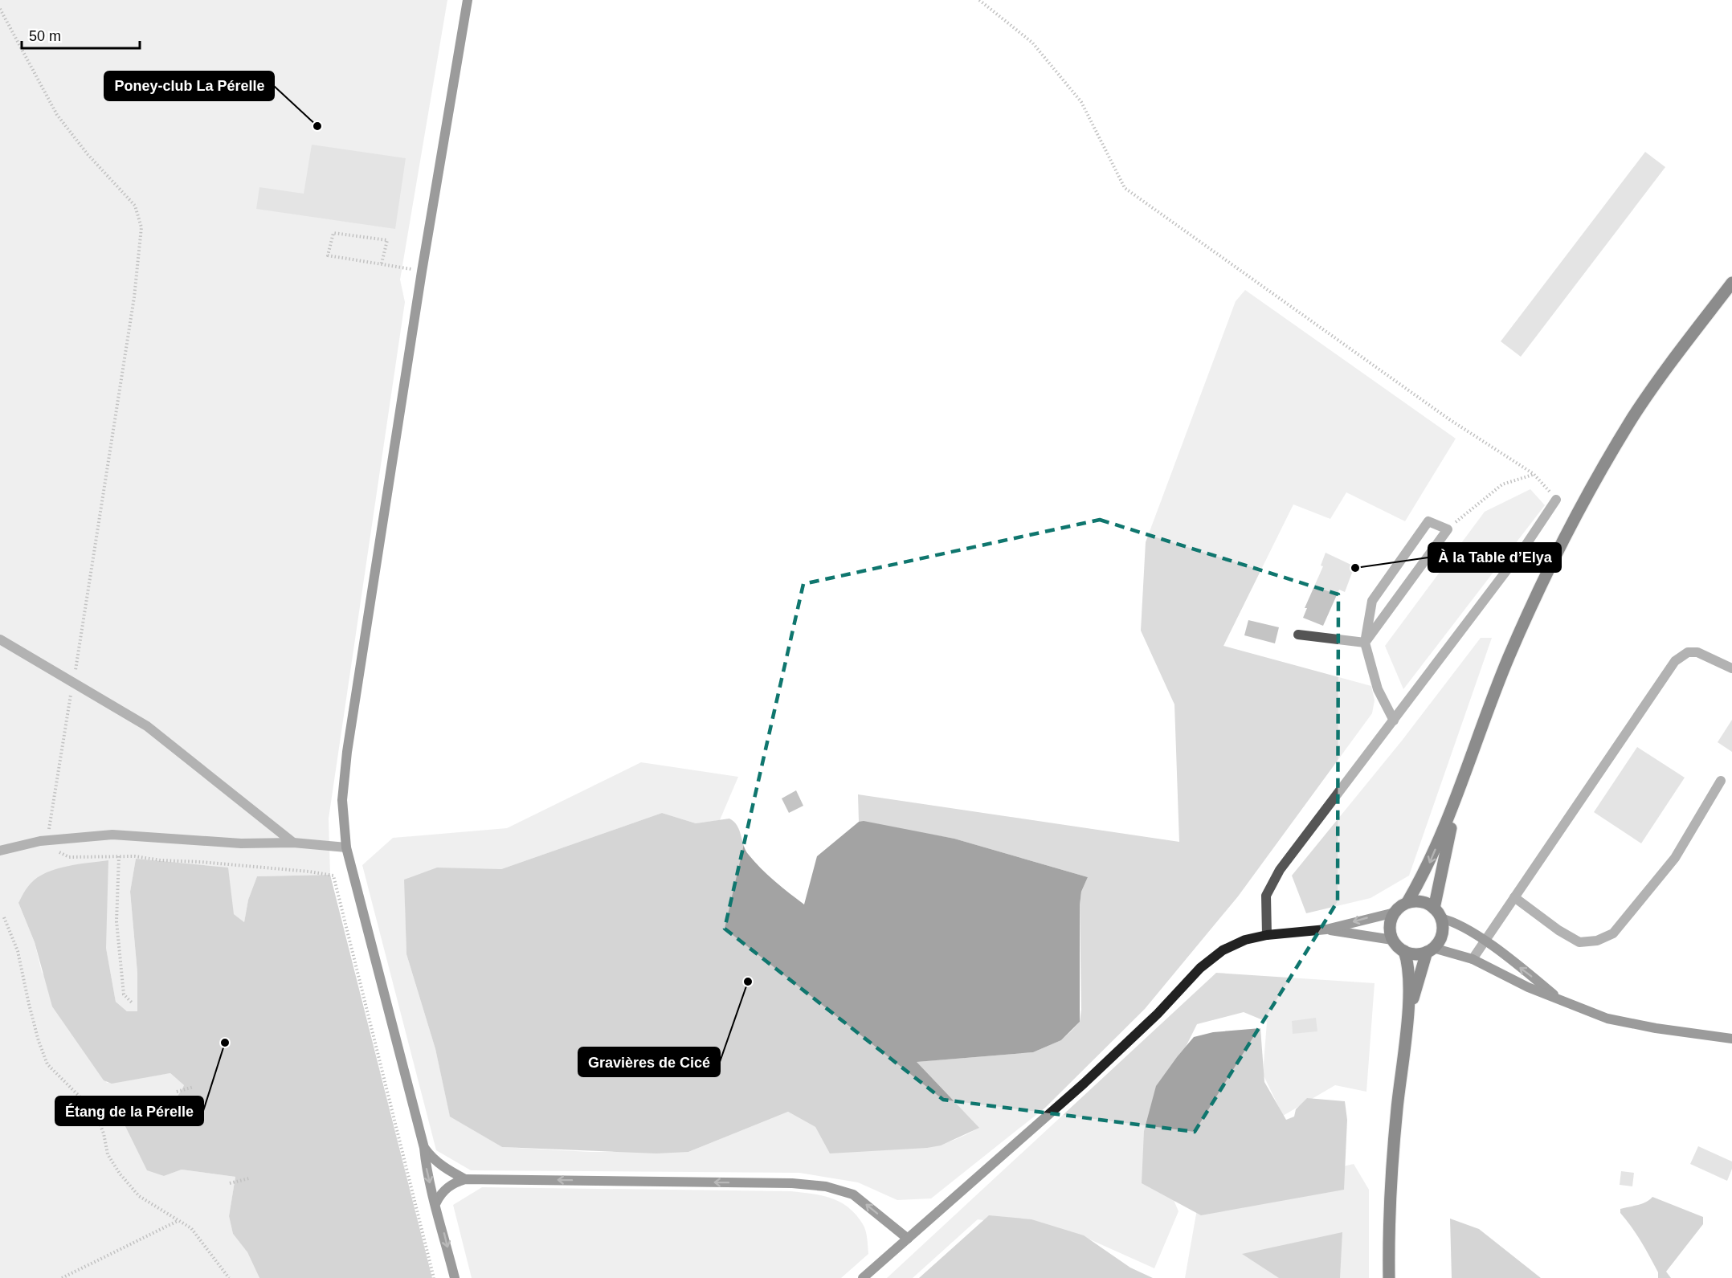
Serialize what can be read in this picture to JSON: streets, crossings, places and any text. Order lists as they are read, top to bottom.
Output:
{
  "places": [
    "Poney-club La Pérelle",
    "À la Table d’Elya",
    "Gravières de Cicé",
    "Étang de la Pérelle"
  ],
  "scale_bar": "50 m"
}
